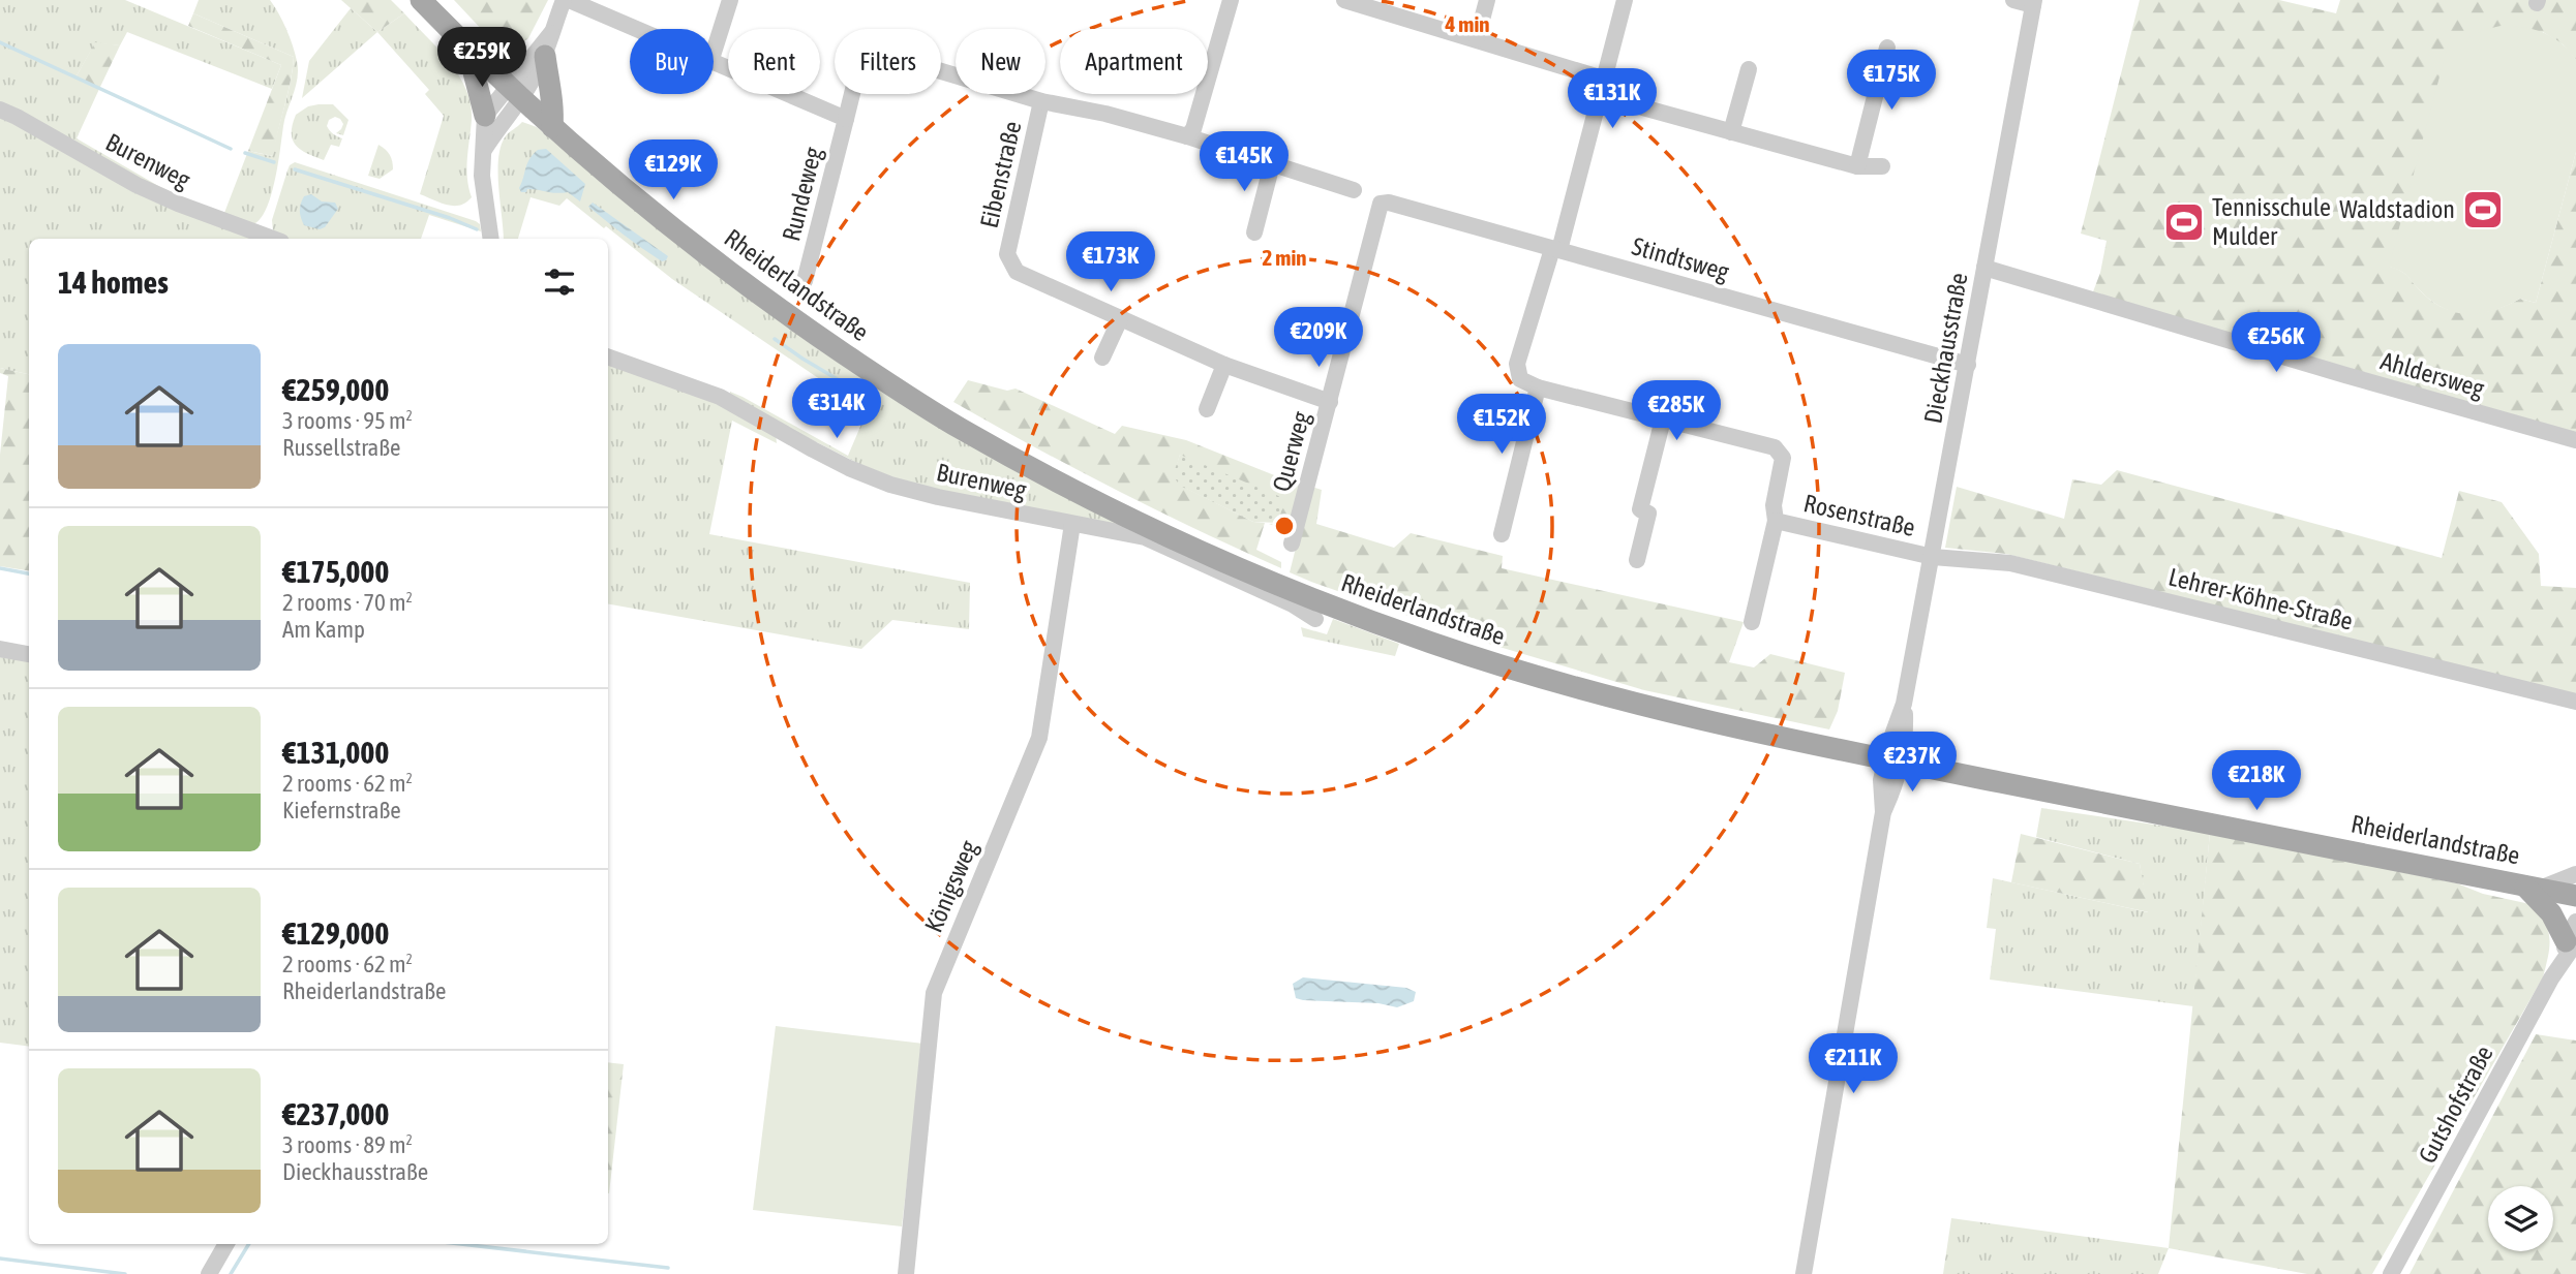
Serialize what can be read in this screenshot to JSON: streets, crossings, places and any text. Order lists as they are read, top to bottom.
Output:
{
  "streets": {
    "main road": ["Rheiderlandstraße"],
    "street": [
      "Burenweg",
      "Eibenstraße",
      "Rundeweg",
      "Stindtsweg",
      "Dieckhausstraße",
      "Ahldersweg",
      "Querweg",
      "Rosenstraße",
      "Lehrer-Köhne-Straße",
      "Königsweg",
      "Gutshofstraße"
    ]
  },
  "crossings": [
    ["Burenweg", "Königsweg"],
    ["Eibenstraße", "Rundeweg"],
    ["Eibenstraße", "Querweg"],
    ["Stindtsweg", "Dieckhausstraße"],
    ["Stindtsweg", "Querweg"],
    ["Rheiderlandstraße", "Dieckhausstraße"],
    ["Dieckhausstraße", "Ahldersweg"],
    ["Dieckhausstraße", "Rosenstraße"],
    ["Dieckhausstraße", "Lehrer-Köhne-Straße"],
    ["Rosenstraße", "Lehrer-Köhne-Straße"]
  ],
  "places": {
    "sports": ["Waldstadion", "Tennisschule Mulder"]
  },
  "page": {
    "price": [
      "€259K",
      "€175K",
      "€131K",
      "€145K",
      "€129K",
      "€173K",
      "€209K",
      "€256K",
      "€314K",
      "€285K",
      "€152K",
      "€237K",
      "€218K",
      "€211K"
    ],
    "chip": [
      "Buy",
      "Rent",
      "Filters",
      "New",
      "Apartment"
    ],
    "heading": "14 homes",
    "list": [
      {
        "name": "€259,000",
        "note": "3 rooms · 95 m² · Russellstraße"
      },
      {
        "name": "€175,000",
        "note": "2 rooms · 70 m² · Am Kamp"
      },
      {
        "name": "€131,000",
        "note": "2 rooms · 62 m² · Kiefernstraße"
      },
      {
        "name": "€129,000",
        "note": "2 rooms · 62 m² · Rheiderlandstraße"
      },
      {
        "name": "€237,000",
        "note": "3 rooms · 89 m² · Dieckhausstraße"
      }
    ]
  },
  "rings": ["4 min", "2 min"]
}
